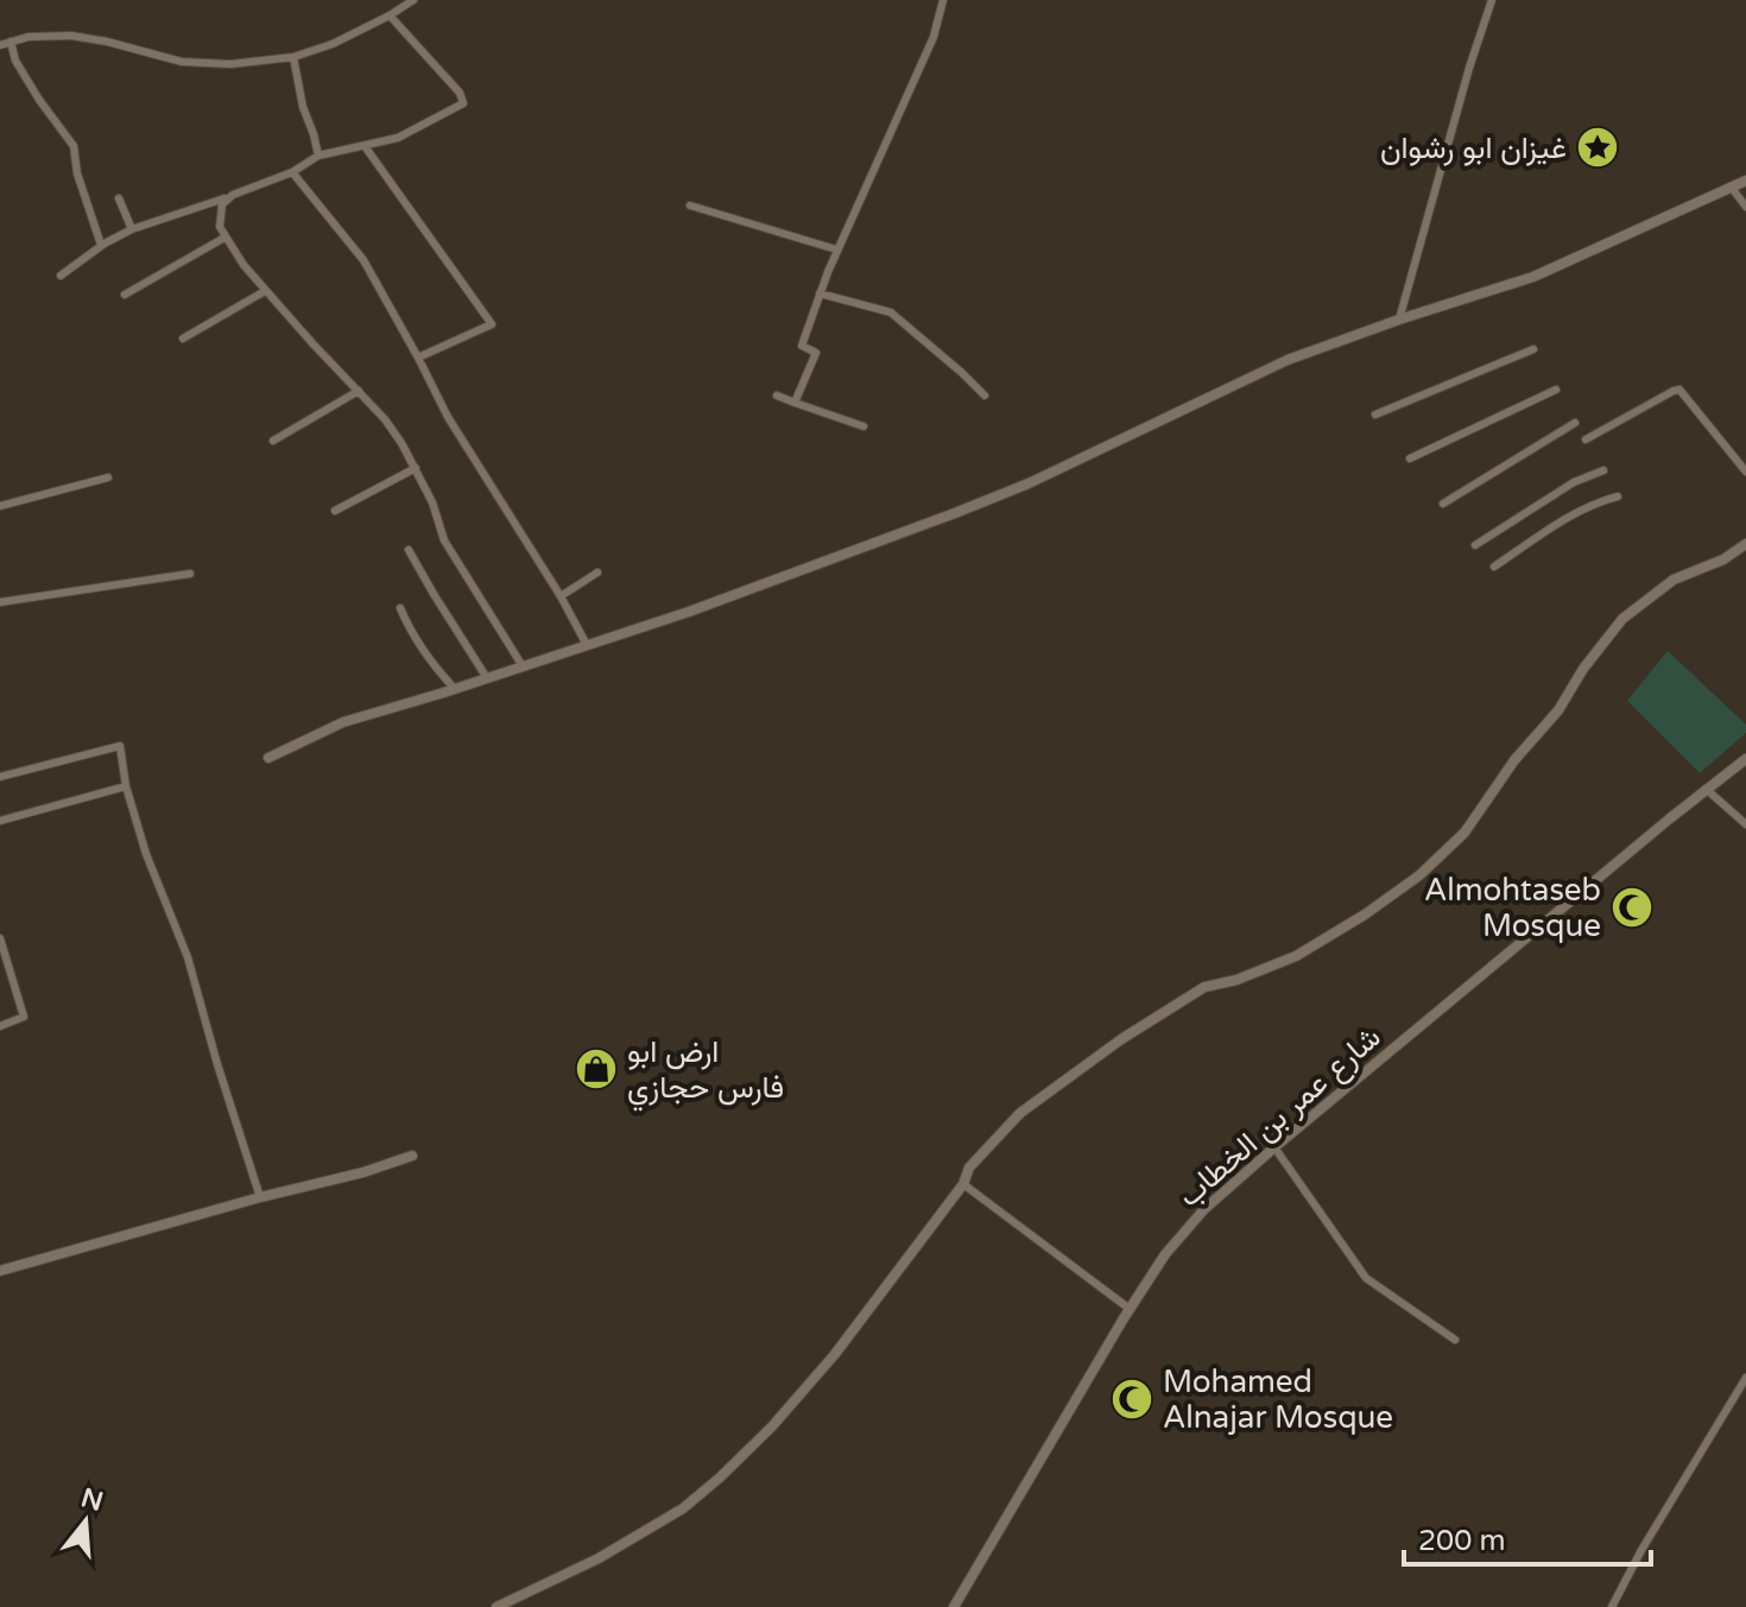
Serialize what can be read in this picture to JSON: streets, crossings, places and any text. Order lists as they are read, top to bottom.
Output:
{
  "streets": {
    "street": ["شارع عمر بن الخطاب"]
  },
  "places": {
    "place": ["غيزان ابو رشوان"],
    "mosque": ["Almohtaseb Mosque", "Mohamed Alnajar Mosque"],
    "shop": ["ارض ابو فارس حجازي"]
  },
  "scale_bar": "200 m",
  "north": "top"
}
